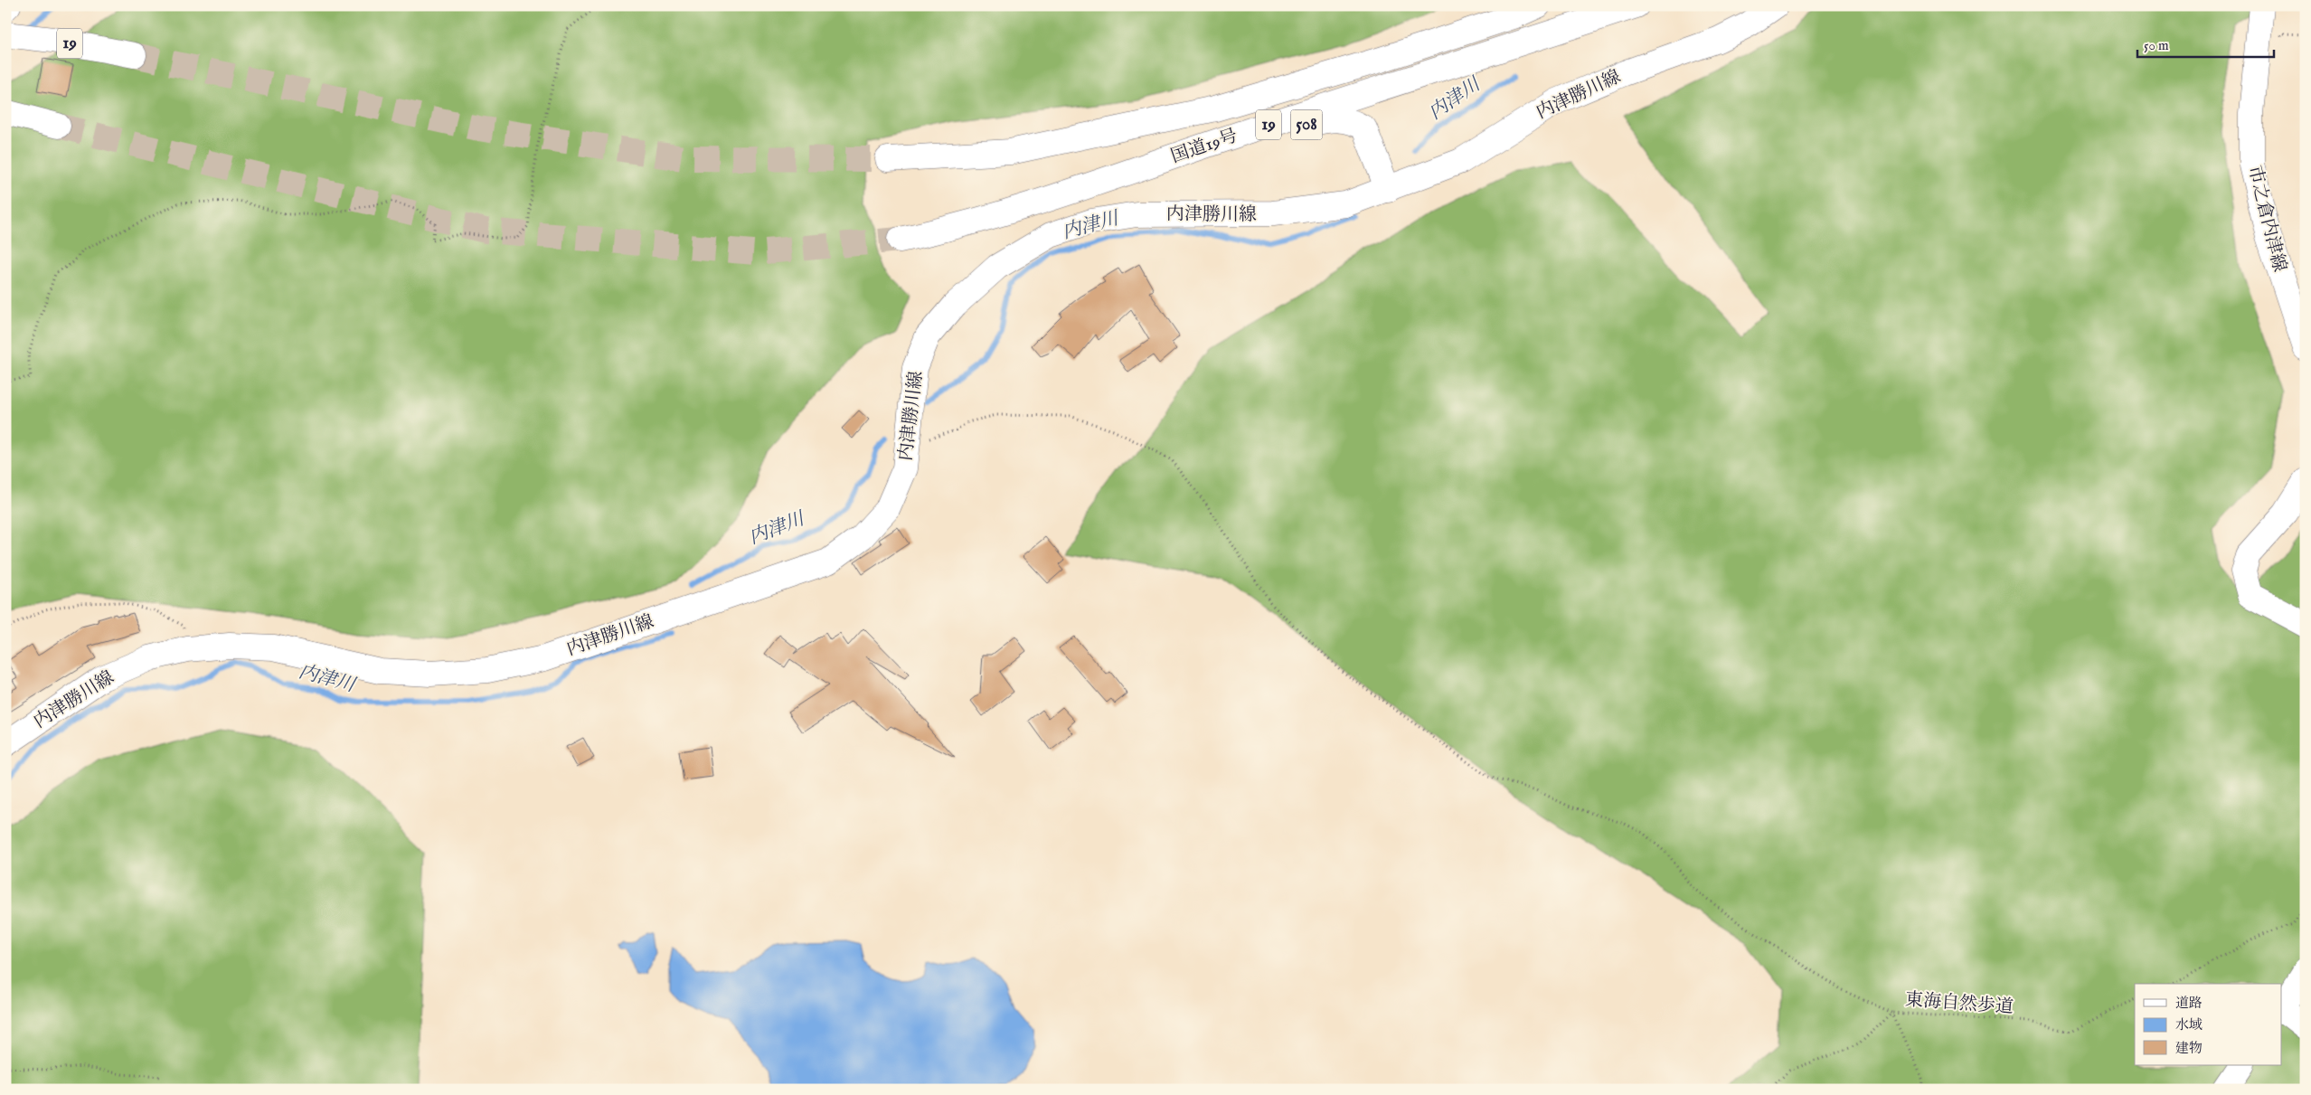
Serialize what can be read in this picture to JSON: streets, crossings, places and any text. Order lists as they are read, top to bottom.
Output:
{
  "streets": {
    "main road": [
      "19",
      "内津勝川線",
      "508",
      "国道19号",
      "市之倉内津線"
    ],
    "path": ["東海自然歩道"]
  },
  "crossings": [
    ["508", "国道19号"]
  ],
  "water": ["内津川"],
  "legend": ["道路", "水域", "建物"],
  "scale_bar": "50 m"
}
